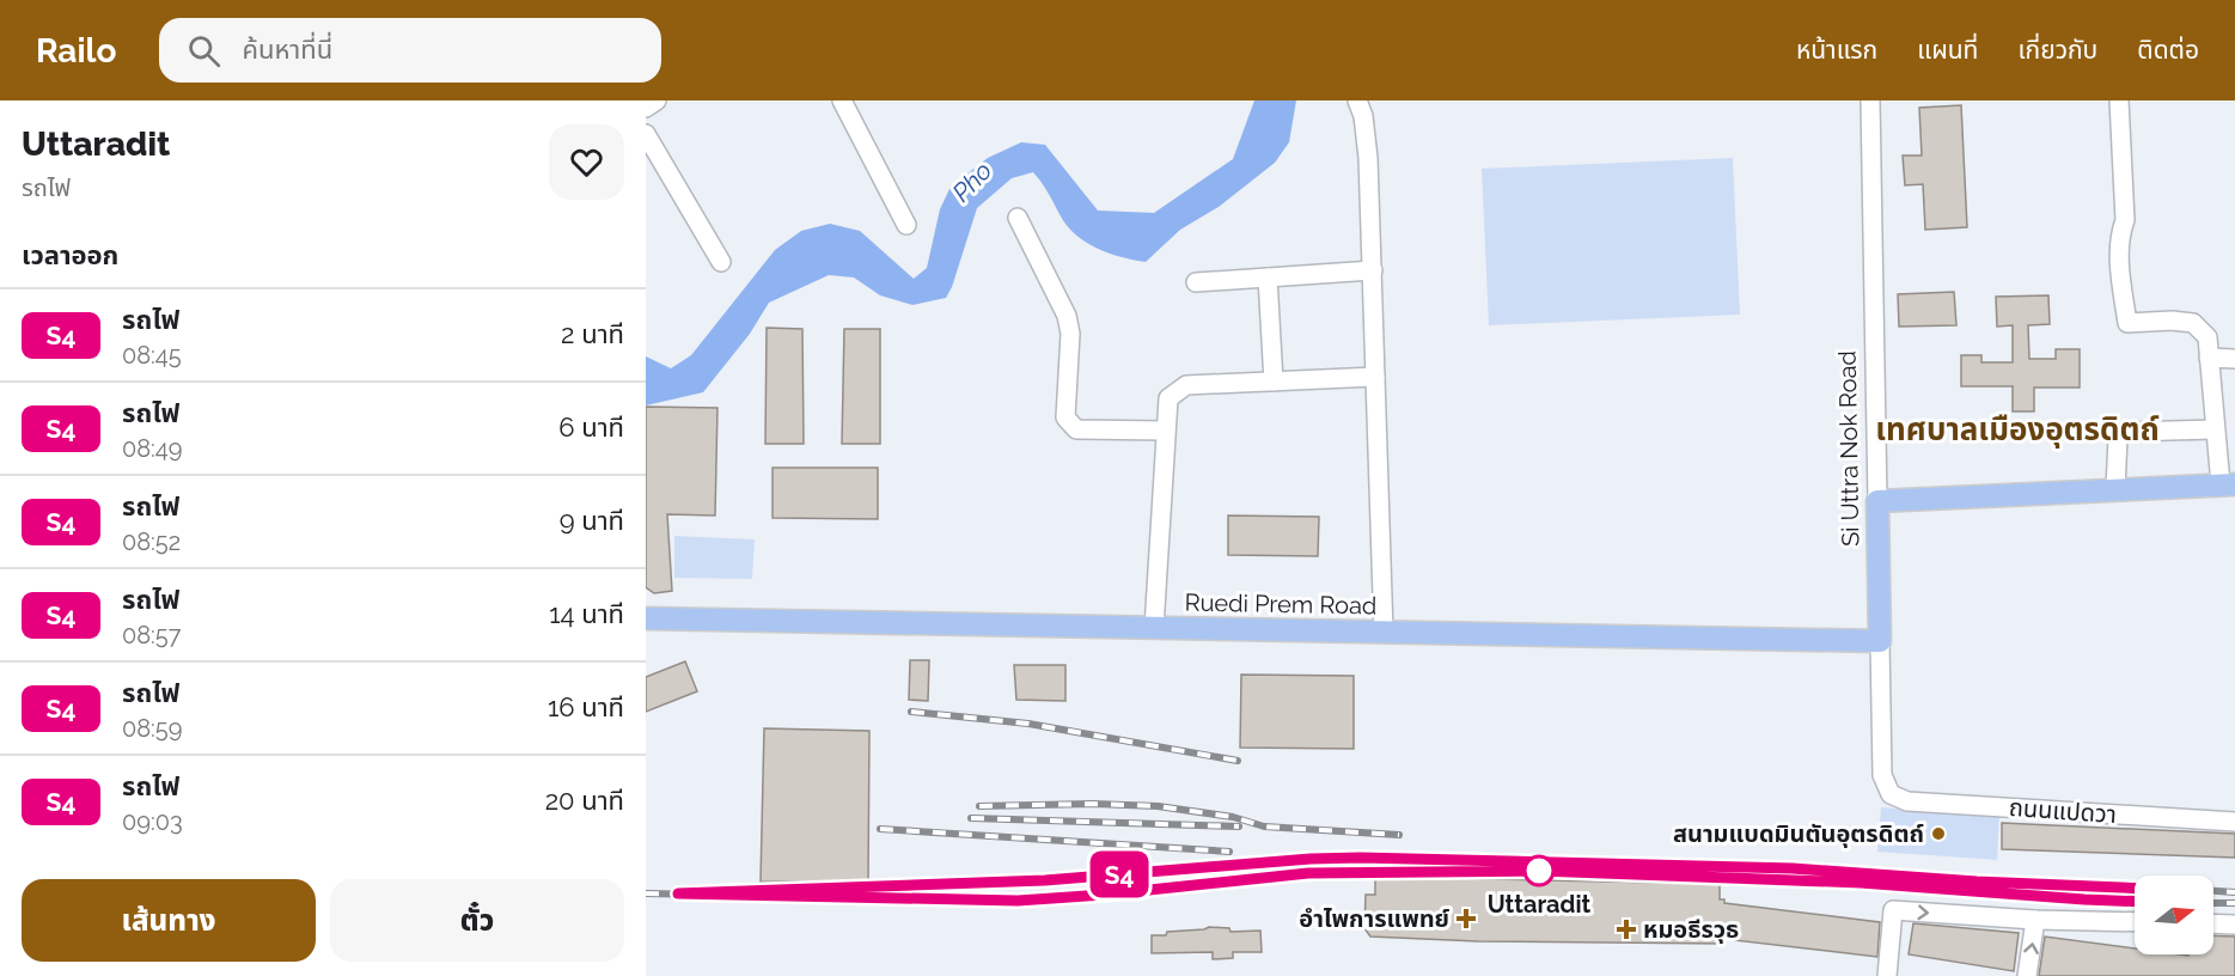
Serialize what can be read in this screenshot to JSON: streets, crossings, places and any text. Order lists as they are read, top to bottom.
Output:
{
  "streets": {
    "main road": ["Si Uttra Nok Road", "Ruedi Prem Road"],
    "street": ["ถนนแปดวา"]
  },
  "crossings": [
    ["Si Uttra Nok Road", "Ruedi Prem Road"],
    ["Si Uttra Nok Road", "ถนนแปดวา"]
  ],
  "districts": ["เทศบาลเมืองอุตรดิตถ์"],
  "water": ["Pho"],
  "places": {
    "other": ["สนามแบดมินตันอุตรดิตถ์", "Uttaradit"],
    "health": ["อำไพการแพทย์", "หมอธีรวุธ"]
  },
  "north": "right",
  "page": {
    "header": "Railo",
    "search": "ค้นหาที่นี่",
    "nav": [
      "หน้าแรก",
      "แผนที่",
      "เกี่ยวกับ",
      "ติดต่อ"
    ],
    "heading": [
      ["Uttaradit", "รถไฟ"],
      "เวลาออก"
    ],
    "on_map": "S4",
    "list": [
      {
        "mark": "S4",
        "name": "รถไฟ",
        "note": "08:45",
        "value": "2 นาที"
      },
      {
        "mark": "S4",
        "name": "รถไฟ",
        "note": "08:49",
        "value": "6 นาที"
      },
      {
        "mark": "S4",
        "name": "รถไฟ",
        "note": "08:52",
        "value": "9 นาที"
      },
      {
        "mark": "S4",
        "name": "รถไฟ",
        "note": "08:57",
        "value": "14 นาที"
      },
      {
        "mark": "S4",
        "name": "รถไฟ",
        "note": "08:59",
        "value": "16 นาที"
      },
      {
        "mark": "S4",
        "name": "รถไฟ",
        "note": "09:03",
        "value": "20 นาที"
      }
    ],
    "buttons": ["เส้นทาง", "ตั๋ว"]
  }
}
